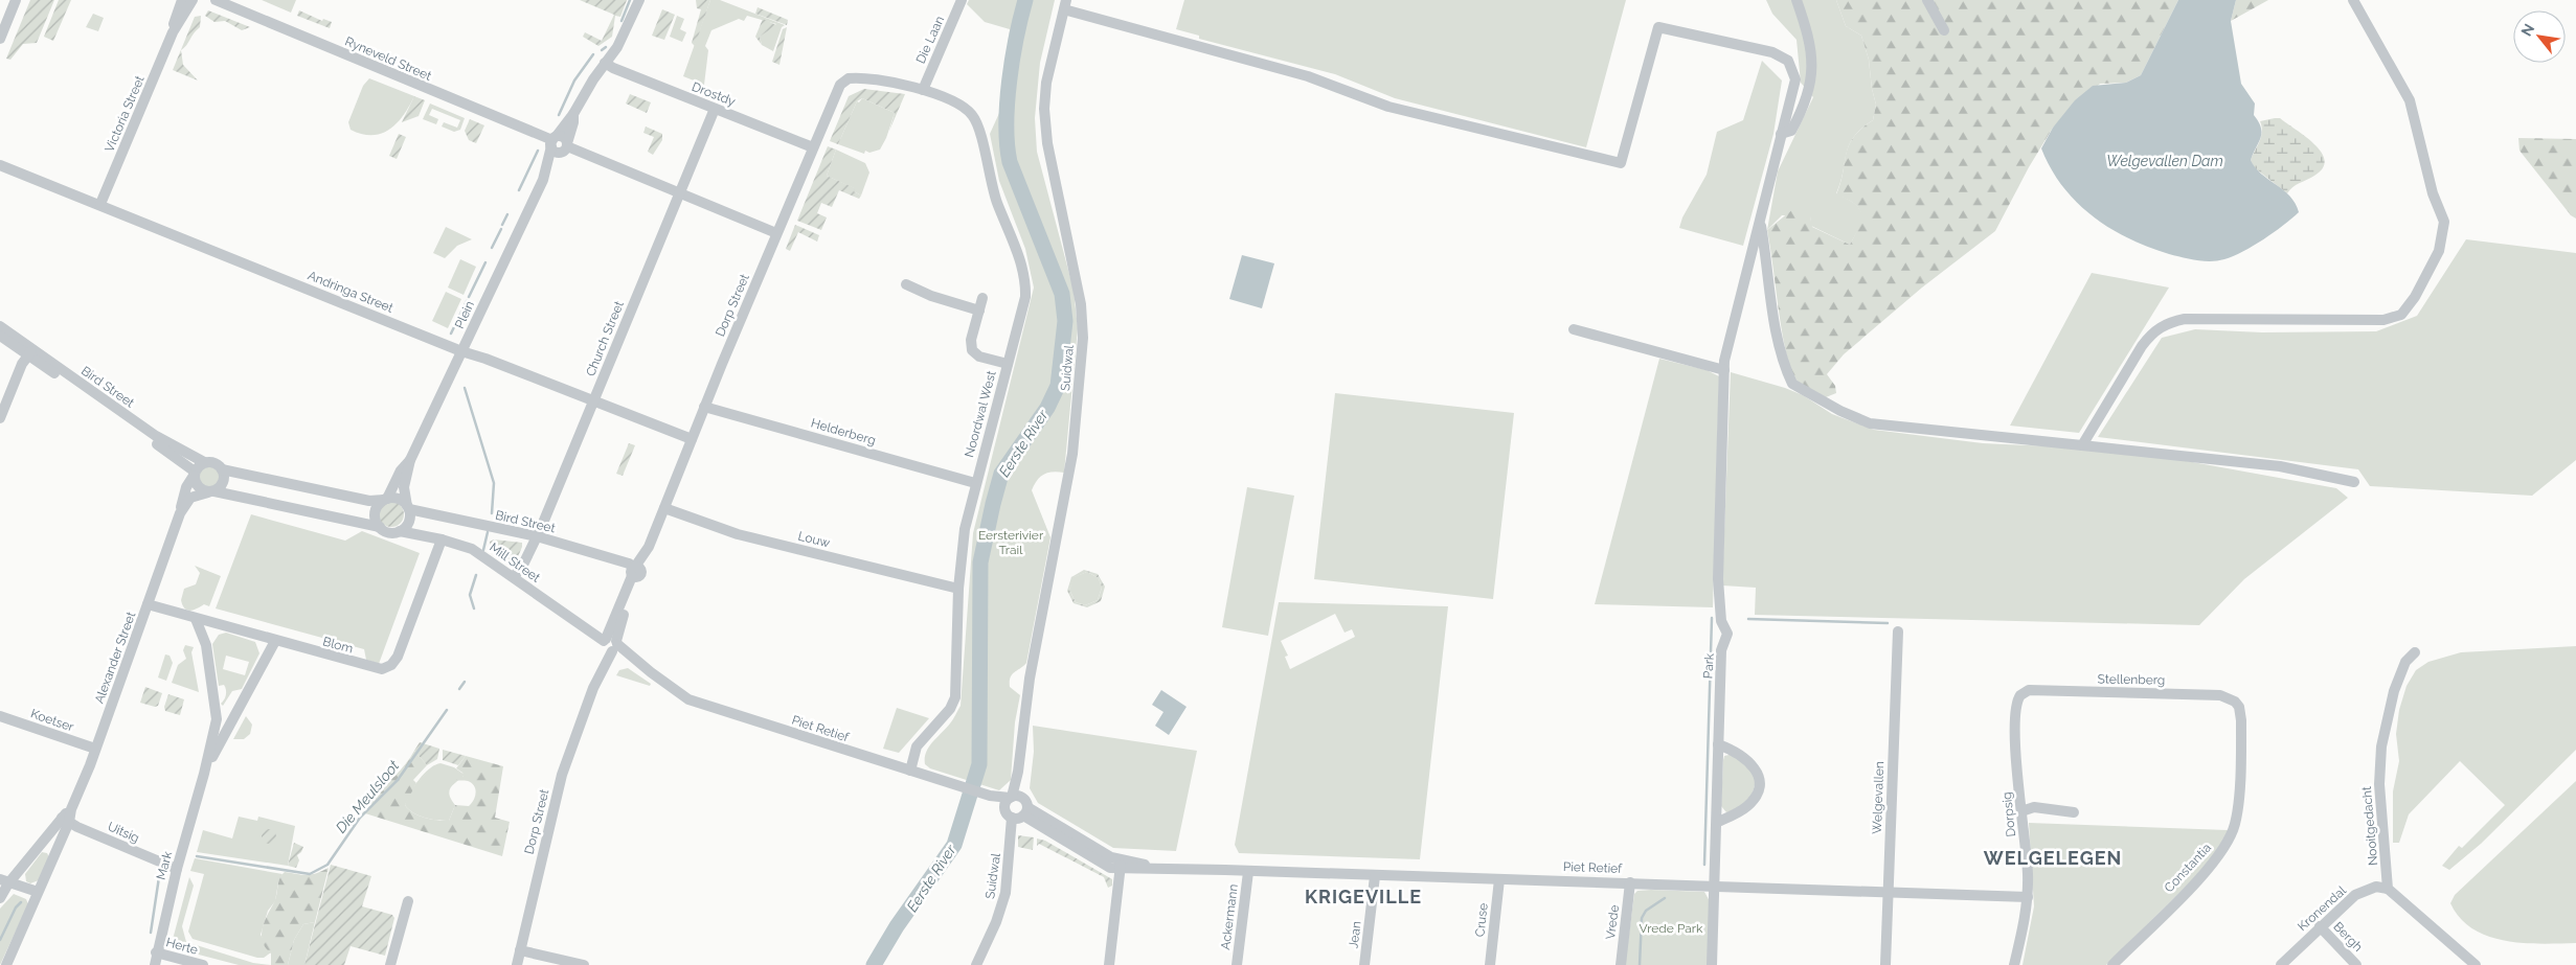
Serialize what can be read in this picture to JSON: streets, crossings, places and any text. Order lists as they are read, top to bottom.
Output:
{
  "streets": {
    "street": [
      "Die Laan",
      "Ryneveld Street",
      "Drostdy",
      "Victoria Street",
      "Andringa Street",
      "Dorp Street",
      "Plein",
      "Church Street",
      "Suidwal",
      "Bird Street",
      "Noordwal West",
      "Helderberg",
      "Louw",
      "Mill Street",
      "Blom",
      "Alexander Street",
      "Park",
      "Stellenberg",
      "Koetser",
      "Piet Retief",
      "Welgevallen",
      "Dorpsig",
      "Nooitgedacht",
      "Uitsig",
      "Mark",
      "Constantia",
      "Kronendal",
      "Ackermann",
      "Cruse",
      "Vrede",
      "Jean",
      "Bergh",
      "Herte"
    ]
  },
  "crossings": [
    ["Die Laan", "Noordwal West"],
    ["Ryneveld Street", "Plein"],
    ["Drostdy", "Dorp Street"],
    ["Drostdy", "Plein"],
    ["Drostdy", "Church Street"],
    ["Victoria Street", "Andringa Street"],
    ["Andringa Street", "Dorp Street"],
    ["Andringa Street", "Plein"],
    ["Andringa Street", "Church Street"],
    ["Dorp Street", "Bird Street"],
    ["Dorp Street", "Noordwal West"],
    ["Dorp Street", "Helderberg"],
    ["Dorp Street", "Louw"],
    ["Dorp Street", "Mill Street"],
    ["Dorp Street", "Piet Retief"],
    ["Plein", "Bird Street"],
    ["Plein", "Mill Street"],
    ["Church Street", "Bird Street"],
    ["Church Street", "Mill Street"],
    ["Suidwal", "Park"],
    ["Suidwal", "Piet Retief"],
    ["Bird Street", "Mill Street"],
    ["Bird Street", "Alexander Street"],
    ["Noordwal West", "Helderberg"],
    ["Noordwal West", "Louw"],
    ["Noordwal West", "Piet Retief"],
    ["Mill Street", "Blom"],
    ["Mill Street", "Piet Retief"],
    ["Blom", "Alexander Street"],
    ["Blom", "Mark"],
    ["Alexander Street", "Koetser"],
    ["Alexander Street", "Uitsig"],
    ["Park", "Piet Retief"],
    ["Stellenberg", "Dorpsig"],
    ["Stellenberg", "Constantia"],
    ["Piet Retief", "Welgevallen"],
    ["Piet Retief", "Dorpsig"],
    ["Piet Retief", "Ackermann"],
    ["Piet Retief", "Cruse"],
    ["Piet Retief", "Vrede"],
    ["Piet Retief", "Jean"],
    ["Nooitgedacht", "Kronendal"],
    ["Uitsig", "Mark"],
    ["Mark", "Herte"],
    ["Kronendal", "Bergh"]
  ],
  "districts": ["WELGELEGEN", "KRIGEVILLE"],
  "water": ["Welgevallen Dam", "Eerste River", "Die Meulsloot"],
  "parks": ["Eersterivier Trail", "Vrede Park"],
  "north": "top left"
}
